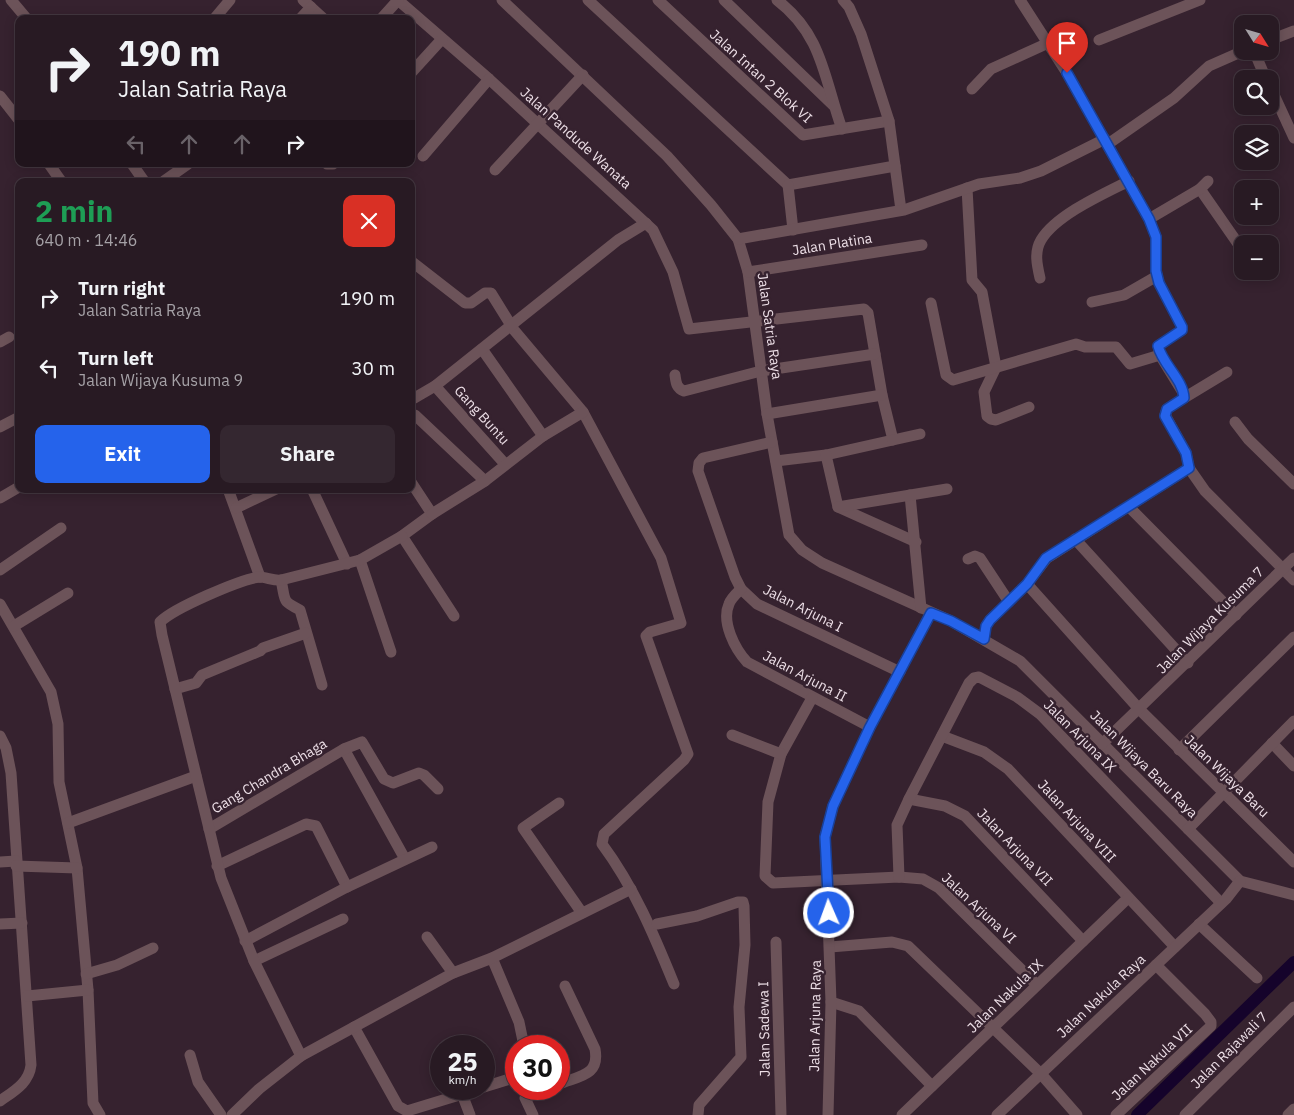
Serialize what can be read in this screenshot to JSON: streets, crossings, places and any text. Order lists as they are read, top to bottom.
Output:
{
  "streets": {
    "street": [
      "Jalan Intan 2 Blok VI",
      "Jalan Pandude Wanata",
      "Jalan Platina",
      "Jalan Satria Raya",
      "Gang Buntu",
      "Jalan Arjuna I",
      "Jalan Wijaya Kusuma 7",
      "Jalan Arjuna II",
      "Jalan Arjuna IX",
      "Jalan Wijaya Baru Raya",
      "Gang Chandra Bhaga",
      "Jalan Wijaya Baru",
      "Jalan Arjuna VIII",
      "Jalan Arjuna VII",
      "Jalan Arjuna VI",
      "Jalan Nakula IX",
      "Jalan Nakula Raya",
      "Jalan Arjuna Raya",
      "Jalan Sadewa I",
      "Jalan Rajawali 7",
      "Jalan Nakula VII"
    ]
  },
  "crossings": [
    ["Jalan Pandude Wanata", "Jalan Satria Raya"],
    ["Jalan Platina", "Jalan Satria Raya"],
    ["Jalan Satria Raya", "Jalan Arjuna I"],
    ["Jalan Satria Raya", "Jalan Wijaya Baru Raya"],
    ["Jalan Satria Raya", "Jalan Arjuna Raya"],
    ["Jalan Arjuna I", "Jalan Arjuna II"],
    ["Jalan Arjuna I", "Jalan Arjuna Raya"],
    ["Jalan Wijaya Kusuma 7", "Jalan Wijaya Baru Raya"],
    ["Jalan Wijaya Kusuma 7", "Jalan Wijaya Baru"],
    ["Jalan Arjuna II", "Jalan Arjuna Raya"],
    ["Jalan Arjuna IX", "Jalan Arjuna VIII"],
    ["Jalan Arjuna IX", "Jalan Arjuna VII"],
    ["Jalan Arjuna IX", "Jalan Arjuna VI"],
    ["Jalan Arjuna IX", "Jalan Nakula Raya"],
    ["Jalan Wijaya Baru Raya", "Jalan Nakula Raya"],
    ["Jalan Arjuna VIII", "Jalan Nakula IX"],
    ["Jalan Arjuna VIII", "Jalan Nakula Raya"],
    ["Jalan Arjuna VII", "Jalan Nakula IX"],
    ["Jalan Arjuna VI", "Jalan Nakula IX"],
    ["Jalan Arjuna VI", "Jalan Arjuna Raya"],
    ["Jalan Nakula Raya", "Jalan Nakula VII"]
  ],
  "north": "bottom right",
  "page": {
    "map_buttons": ["+", "−"],
    "turn": ["190 m", "Jalan Satria Raya"],
    "heading": ["2 min", "640 m · 14:46"],
    "list": [
      {
        "name": "Turn right",
        "note": "Jalan Satria Raya",
        "value": "190 m"
      },
      {
        "name": "Turn left",
        "note": "Jalan Wijaya Kusuma 9",
        "value": "30 m"
      }
    ],
    "buttons": ["Exit", "Share"],
    "speed": "25 km/h",
    "limit": "30"
  }
}
